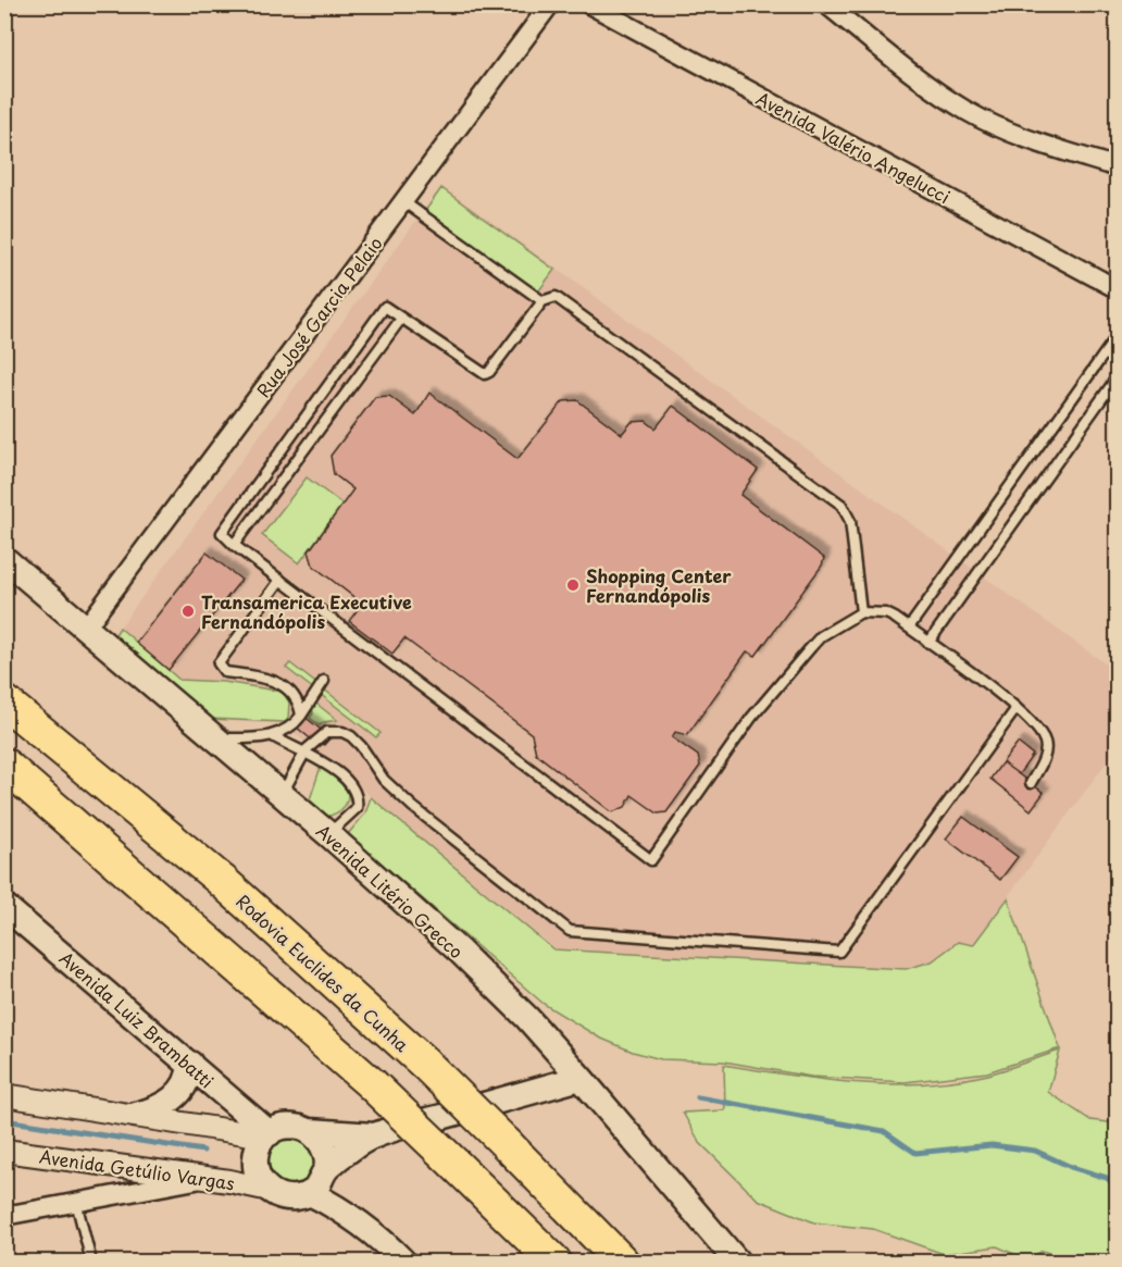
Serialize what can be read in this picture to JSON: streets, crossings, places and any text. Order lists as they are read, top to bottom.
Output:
{
  "streets": {
    "highway": ["Rodovia Euclides da Cunha"],
    "main road": ["Avenida Litério Grecco", "Avenida Luiz Brambatti"],
    "street": ["Avenida Valério Angelucci", "Rua José Garcia Pelaio", "Avenida Getúlio Vargas"]
  },
  "crossings": [
    ["Rua José Garcia Pelaio", "Avenida Litério Grecco"],
    ["Avenida Luiz Brambatti", "Avenida Getúlio Vargas"]
  ],
  "places": ["Shopping Center Fernandópolis", "Transamerica Executive Fernandópolis"]
}
